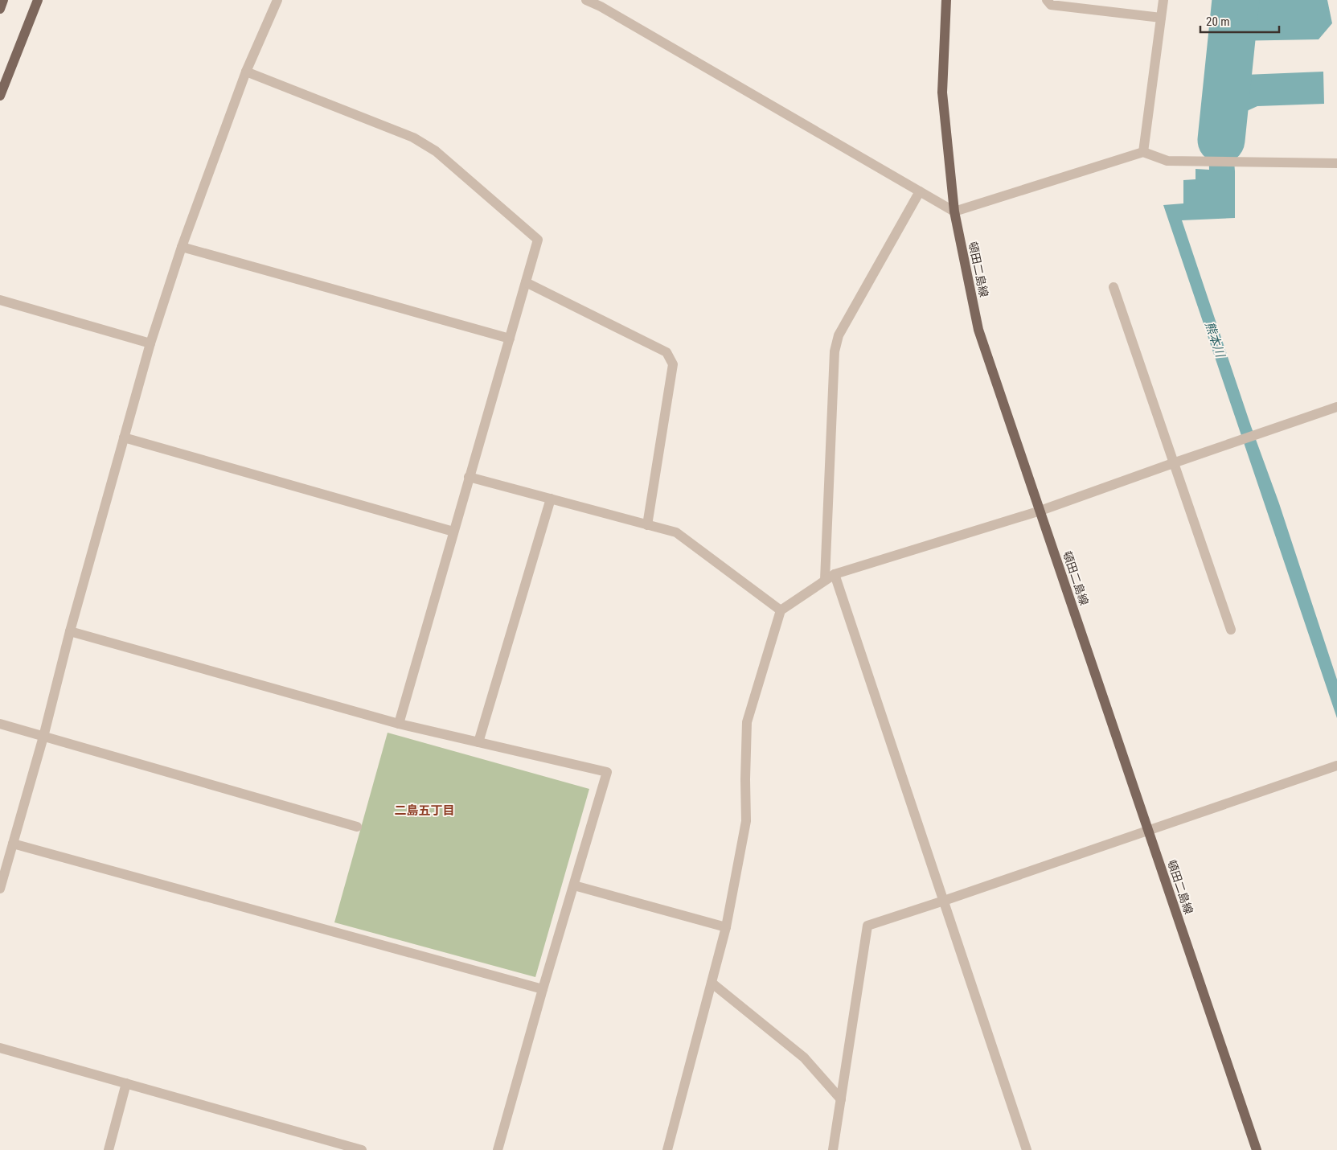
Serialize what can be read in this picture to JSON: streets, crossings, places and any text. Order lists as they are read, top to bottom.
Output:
{
  "streets": {
    "main road": ["頓田二島線"]
  },
  "districts": ["二島五丁目"],
  "water": ["熊本川"],
  "scale_bar": "20 m"
}
